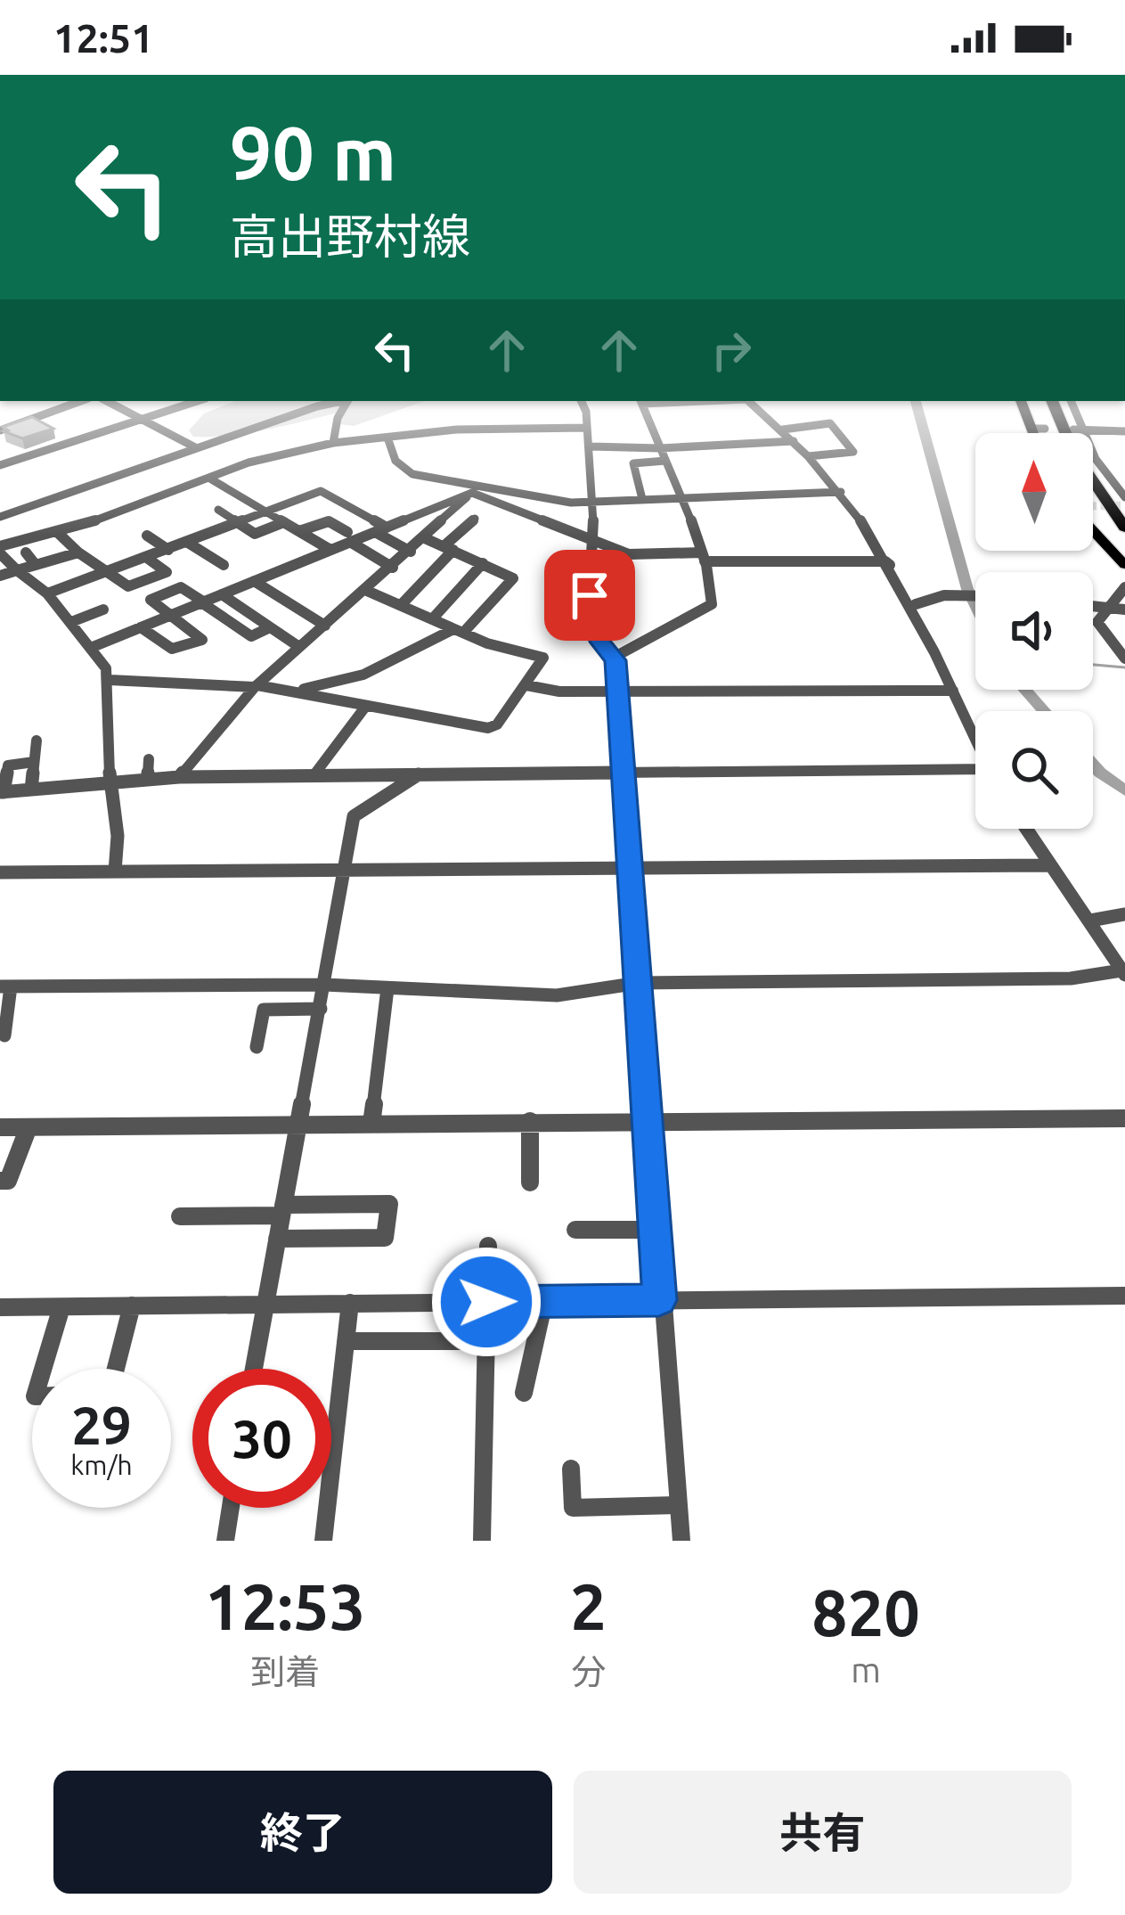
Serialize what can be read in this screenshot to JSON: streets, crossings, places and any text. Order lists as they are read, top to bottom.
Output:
{
  "north": "top",
  "page": {
    "status": "12:51",
    "turn": ["90 m", "高出野村線"],
    "speed": "29 km/h",
    "limit": "30",
    "eta": [
      "12:53",
      "到着",
      "2",
      "分",
      "820",
      "m"
    ],
    "buttons": ["終了", "共有"]
  }
}
